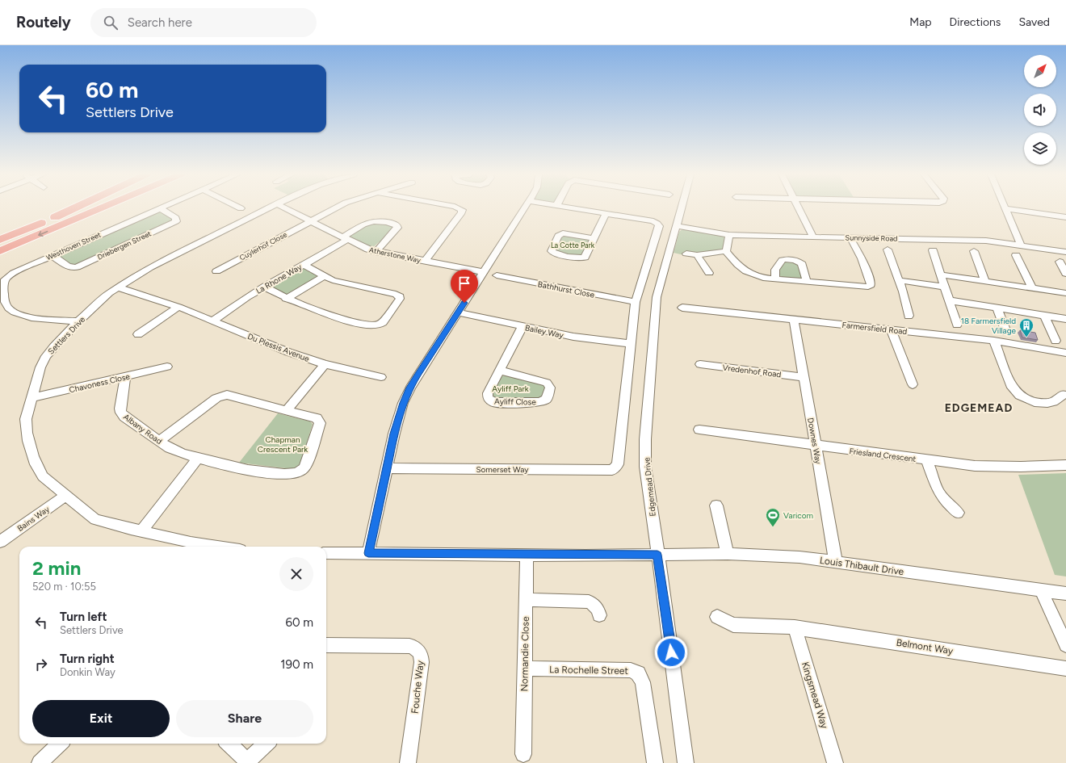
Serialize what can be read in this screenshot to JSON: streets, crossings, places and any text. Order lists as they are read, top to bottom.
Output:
{
  "streets": {
    "street": [
      "Sunnyside Road",
      "Driebergen Street",
      "Westhoven Street",
      "Cuylerhof Close",
      "Atherstone Way",
      "La Rhone Way",
      "Bathhurst Close",
      "Farmersfield Road",
      "Bailey Way",
      "Settlers Drive",
      "Du Plessis Avenue",
      "Vredenhof Road",
      "Chavoness Close",
      "Ayliff Close",
      "Albany Road",
      "Downes Way",
      "Friesland Crescent",
      "Somerset Way",
      "Edgemead Drive",
      "Bains Way",
      "Louis Thibault Drive",
      "Belmont Way",
      "Normandie Close",
      "La Rochelle Street",
      "Fouche Way",
      "Kingsmead Way"
    ]
  },
  "crossings": [
    ["Sunnyside Road", "Edgemead Drive"],
    ["Driebergen Street", "Westhoven Street"],
    ["Cuylerhof Close", "Atherstone Way"],
    ["Atherstone Way", "La Rhone Way"],
    ["La Rhone Way", "Du Plessis Avenue"],
    ["Farmersfield Road", "Downes Way"],
    ["Bailey Way", "Ayliff Close"],
    ["Bailey Way", "Somerset Way"],
    ["Settlers Drive", "Du Plessis Avenue"],
    ["Settlers Drive", "Chavoness Close"],
    ["Settlers Drive", "Bains Way"],
    ["Vredenhof Road", "Downes Way"],
    ["Chavoness Close", "Albany Road"],
    ["Downes Way", "Friesland Crescent"],
    ["Downes Way", "Louis Thibault Drive"],
    ["Edgemead Drive", "Louis Thibault Drive"],
    ["Belmont Way", "Kingsmead Way"],
    ["Normandie Close", "La Rochelle Street"]
  ],
  "districts": ["EDGEMEAD"],
  "parks": ["La Cotte Park", "Ayliff Park", "Chapman Crescent Park"],
  "places": {
    "building": ["18 Farmersfield Village"],
    "sports": ["Varicom"]
  },
  "north": "top right",
  "page": {
    "header": "Routely",
    "search": "Search here",
    "nav": ["Map", "Directions", "Saved"],
    "turn": ["60 m", "Settlers Drive"],
    "heading": ["2 min", "520 m · 10:55"],
    "list": [
      {
        "name": "Turn left",
        "note": "Settlers Drive",
        "value": "60 m"
      },
      {
        "name": "Turn right",
        "note": "Donkin Way",
        "value": "190 m"
      }
    ],
    "buttons": ["Exit", "Share"]
  }
}
